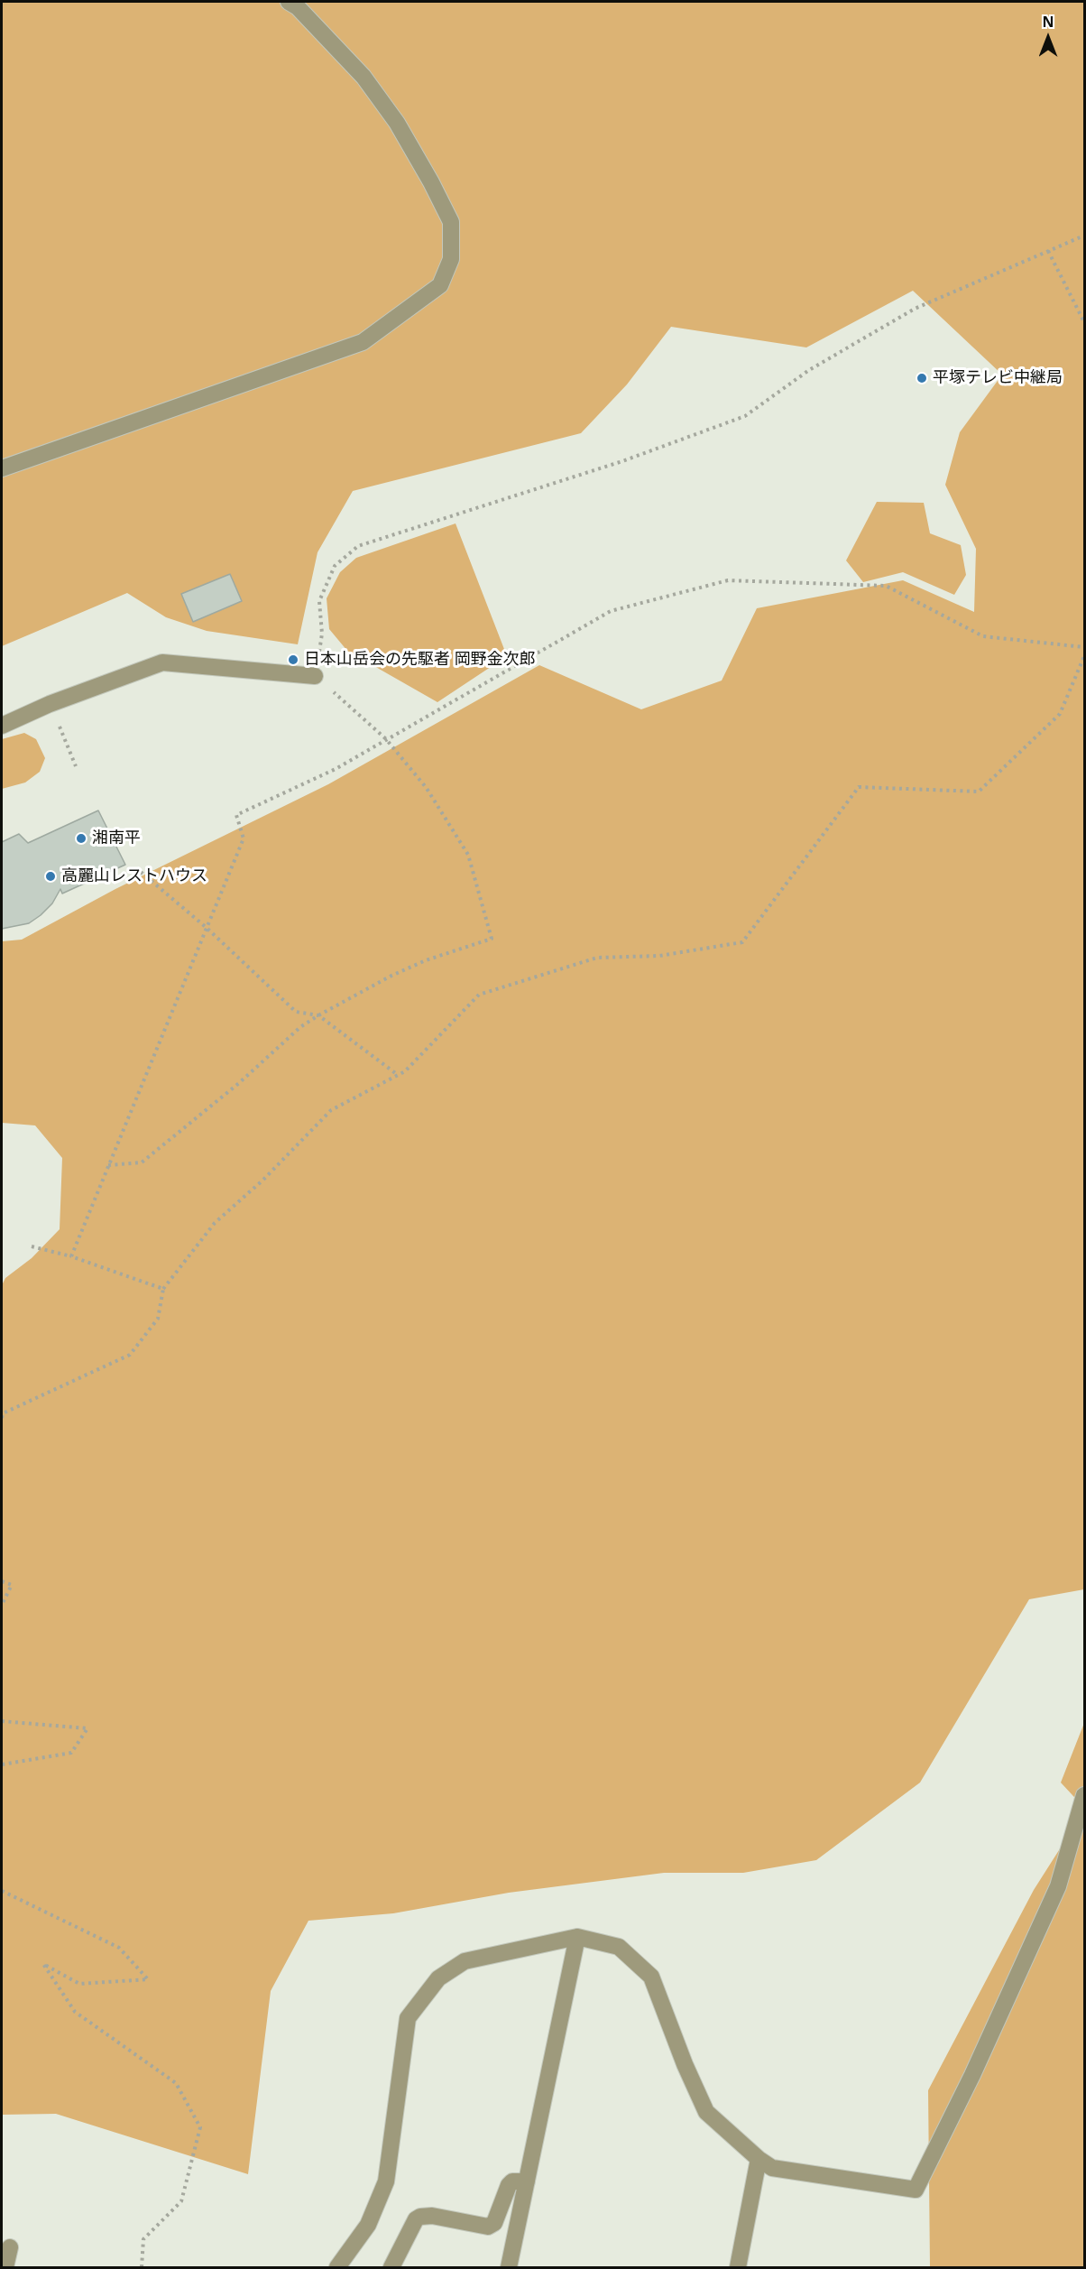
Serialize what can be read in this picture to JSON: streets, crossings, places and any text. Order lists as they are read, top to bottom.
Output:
{
  "places": [
    "平塚テレビ中継局",
    "日本山岳会の先駆者 岡野金次郎",
    "湘南平",
    "高麗山レストハウス"
  ],
  "north": "top"
}
